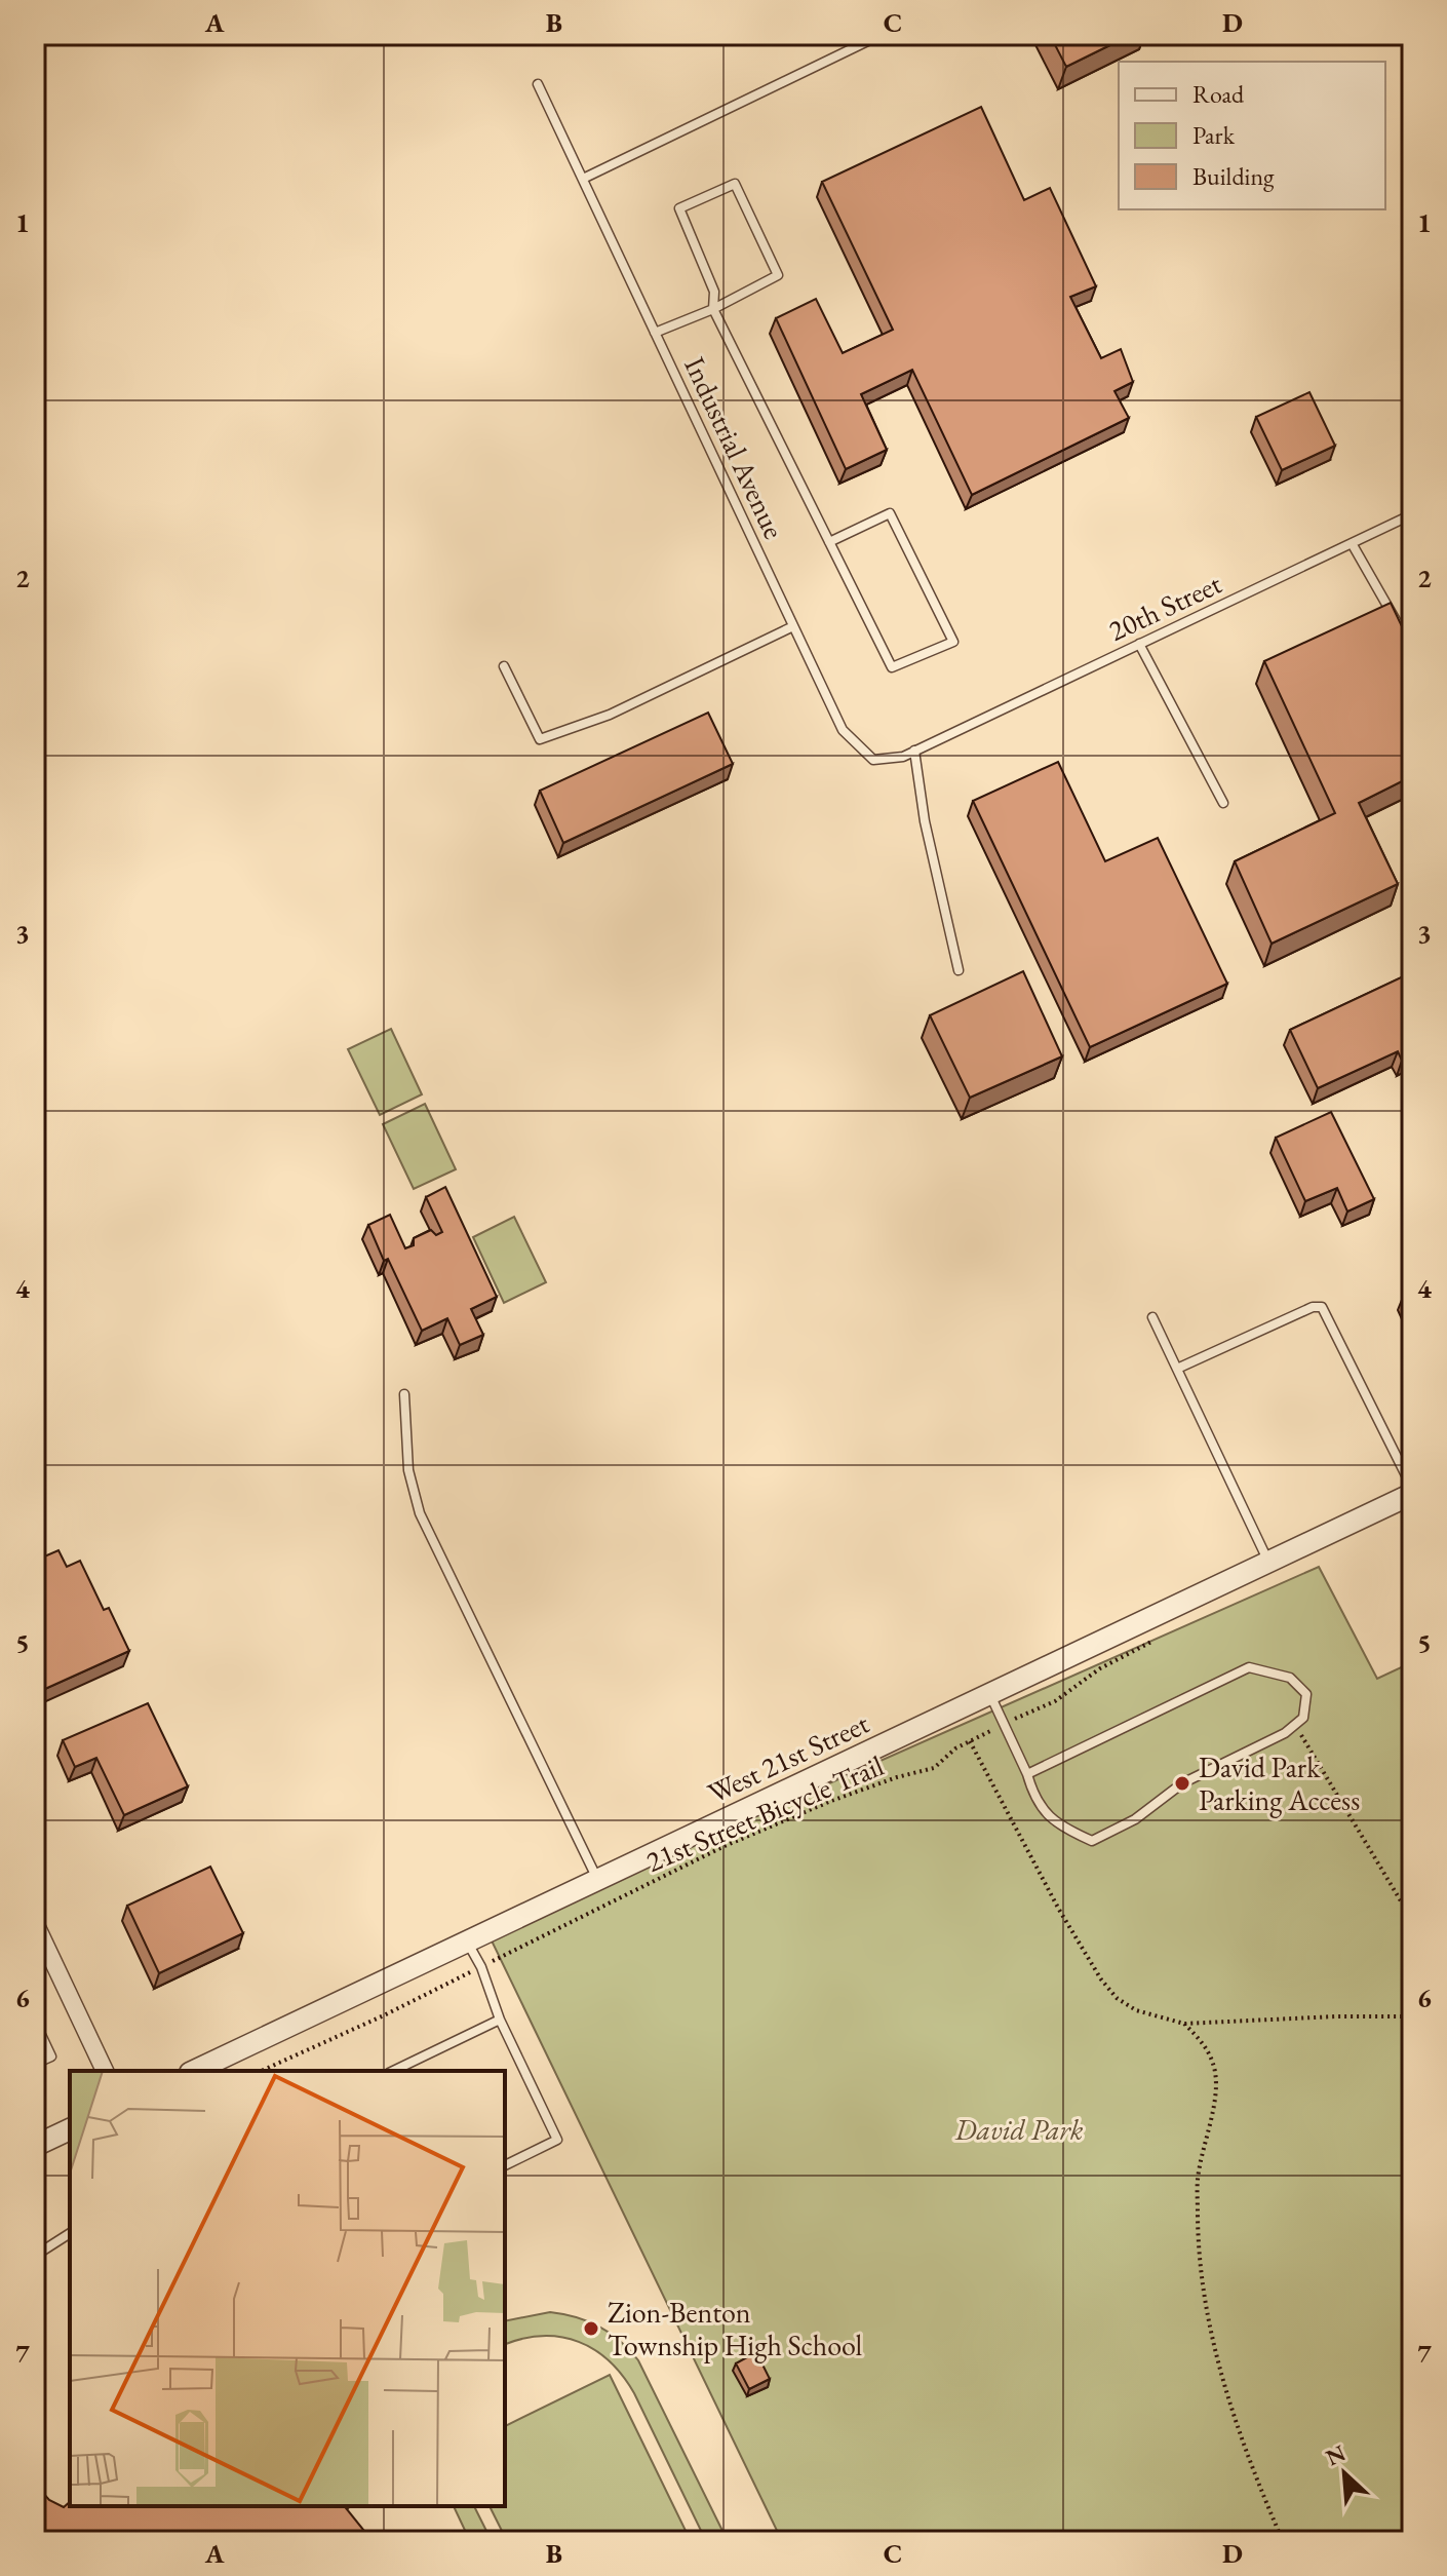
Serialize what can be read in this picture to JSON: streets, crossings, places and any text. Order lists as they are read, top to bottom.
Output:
{
  "streets": {
    "street": ["West 21st Street"],
    "lane": ["Industrial Avenue", "20th Street"],
    "path": ["21st Street Bicycle Trail"]
  },
  "crossings": [
    ["Industrial Avenue", "20th Street"]
  ],
  "parks": ["David Park"],
  "places": ["David Park Parking Access", "Zion-Benton Township High School"],
  "legend": ["Road", "Park", "Building"],
  "north": "top left",
  "grid": {
    "columns": [
      "A",
      "B",
      "C",
      "D"
    ],
    "rows": [
      "1",
      "2",
      "3",
      "4",
      "5",
      "6",
      "7"
    ]
  }
}
